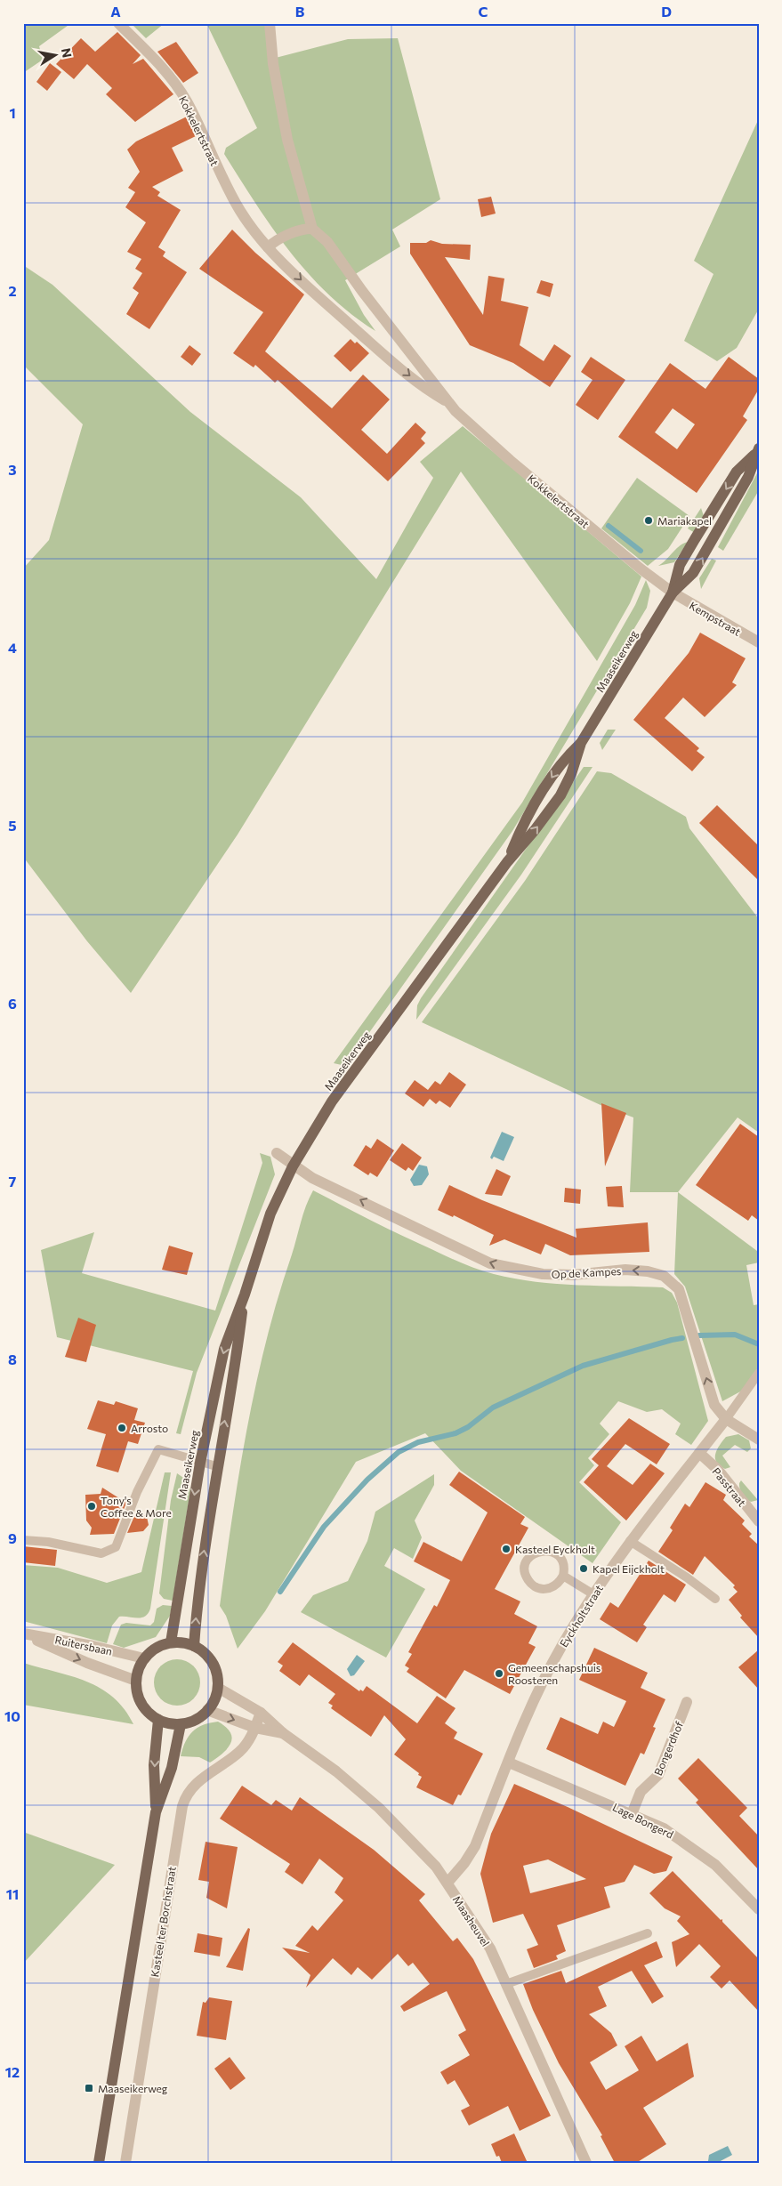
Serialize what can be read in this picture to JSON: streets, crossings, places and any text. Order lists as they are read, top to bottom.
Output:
{
  "streets": {
    "main road": ["Maaseikerweg"],
    "street": [
      "Kokkelertstraat",
      "Kempstraat",
      "Op de Kampes",
      "Passtraat",
      "Eyckholtstraat",
      "Ruitersbaan",
      "Bongerdhof",
      "Lage Bongerd",
      "Maasheuvel",
      "Kasteel ter Borchstraat"
    ]
  },
  "crossings": [
    ["Kokkelertstraat", "Kempstraat"],
    ["Kokkelertstraat", "Maaseikerweg"],
    ["Kempstraat", "Maaseikerweg"],
    ["Maaseikerweg", "Op de Kampes"],
    ["Maaseikerweg", "Ruitersbaan"],
    ["Maaseikerweg", "Maasheuvel"],
    ["Op de Kampes", "Eyckholtstraat"],
    ["Passtraat", "Eyckholtstraat"],
    ["Eyckholtstraat", "Lage Bongerd"],
    ["Eyckholtstraat", "Maasheuvel"],
    ["Ruitersbaan", "Maasheuvel"],
    ["Bongerdhof", "Lage Bongerd"],
    ["Maasheuvel", "Kasteel ter Borchstraat"]
  ],
  "one_way": ["Op de Kampes"],
  "places": {
    "other": [
      "Mariakapel",
      "Arrosto",
      "Tony's Coffee & More",
      "Kasteel Eyckholt",
      "Kapel Eijckholt",
      "Gemeenschapshuis Roosteren"
    ],
    "transit": ["Maaseikerweg"]
  },
  "north": "right",
  "grid": {
    "columns": [
      "A",
      "B",
      "C",
      "D"
    ],
    "rows": [
      "1",
      "2",
      "3",
      "4",
      "5",
      "6",
      "7",
      "8",
      "9",
      "10",
      "11",
      "12"
    ]
  }
}
